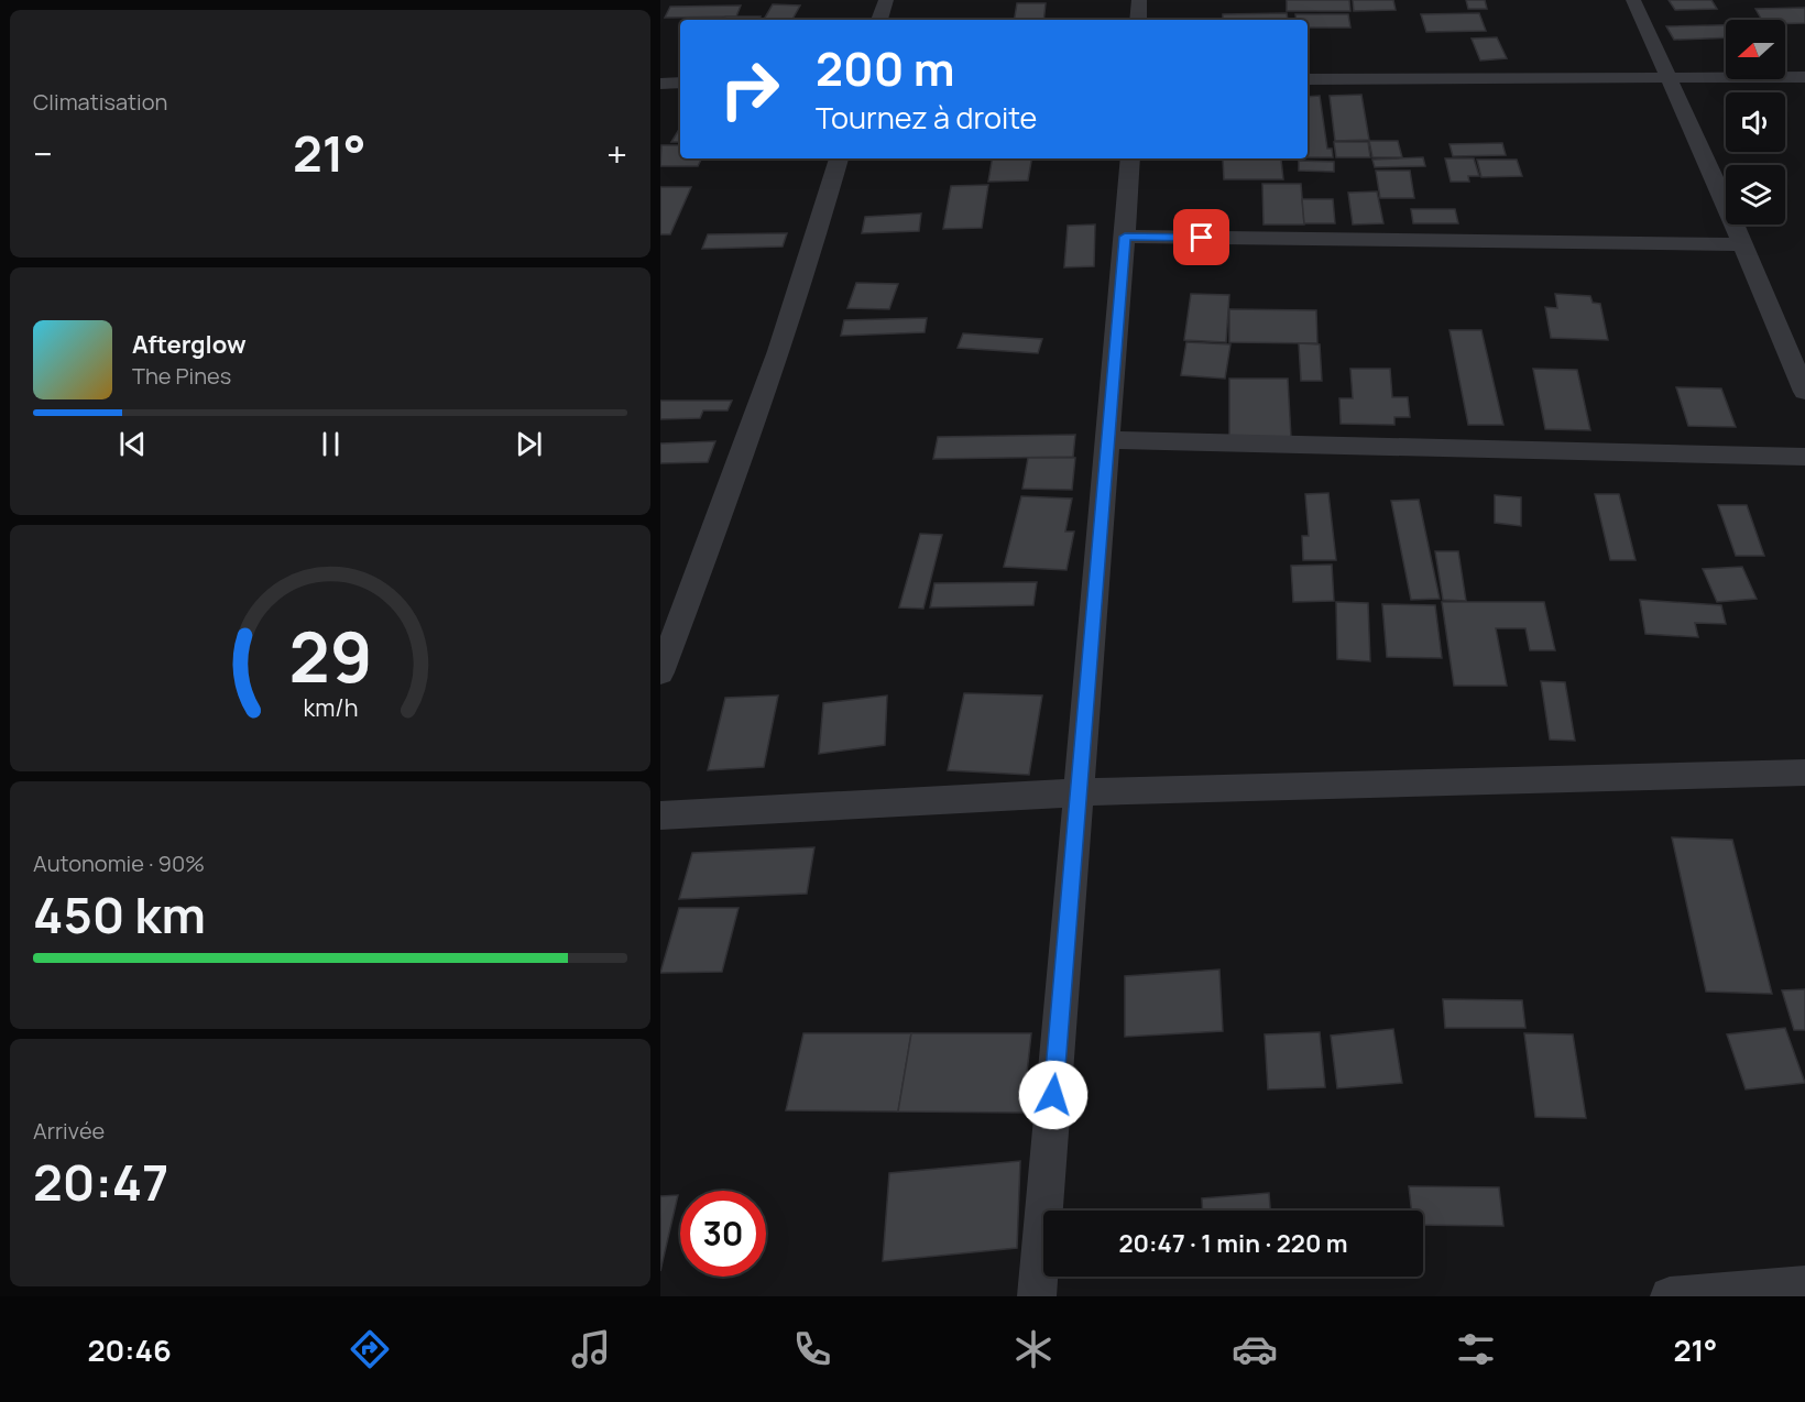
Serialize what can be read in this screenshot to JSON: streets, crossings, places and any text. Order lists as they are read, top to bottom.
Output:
{
  "north": "left",
  "page": {
    "tile": [
      "Climatisation",
      ["Autonomie · 90%", "450 km"],
      ["Arrivée", "20:47"]
    ],
    "turn": ["200 m", "Tournez à droite"],
    "heat": ["−", "21°", "+"],
    "song": ["Afterglow", "The Pines"],
    "limit": "30",
    "trip": "20:47 · 1 min · 220 m",
    "tabs": ["20:46", "21°"],
    "gauge": ["29", "km/h"]
  }
}
